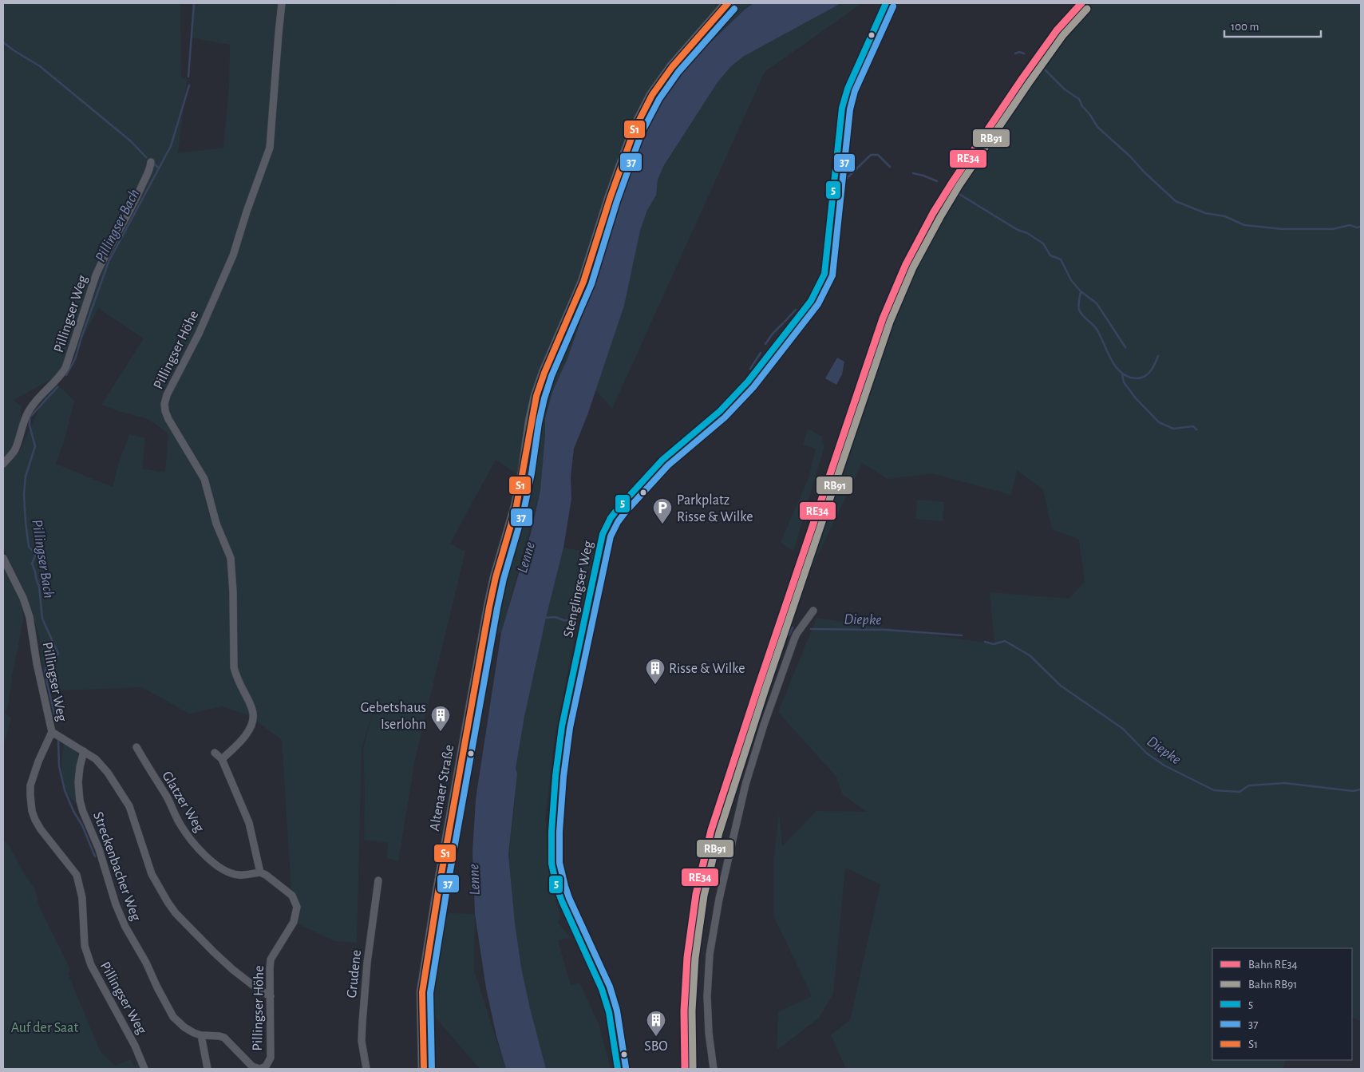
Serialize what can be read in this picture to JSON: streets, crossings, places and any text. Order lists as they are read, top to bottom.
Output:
{
  "streets": {
    "main road": ["Altenaer Straße"],
    "street": [
      "Pillingser Weg",
      "Pillingser Höhe",
      "Stenglingser Weg",
      "Glatzer Weg",
      "Streckenbacher Weg",
      "Grudene"
    ]
  },
  "crossings": [
    ["Pillingser Höhe", "Glatzer Weg"],
    ["Pillingser Höhe", "Streckenbacher Weg"]
  ],
  "water": ["Pillingser Bach", "Lenne", "Diepke"],
  "parks": ["Auf der Saat"],
  "places": {
    "parking": ["Parkplatz Risse & Wilke"],
    "building": ["Risse & Wilke", "Gebetshaus Iserlohn", "SBO"]
  },
  "lines": [
    "rail line RE34",
    "transit line 5",
    "transit line S1",
    "transit line 37",
    "rail line RB91"
  ],
  "legend": [
    "Bahn RE34",
    "Bahn RB91",
    "5",
    "37",
    "S1"
  ],
  "scale_bar": "100 m"
}
